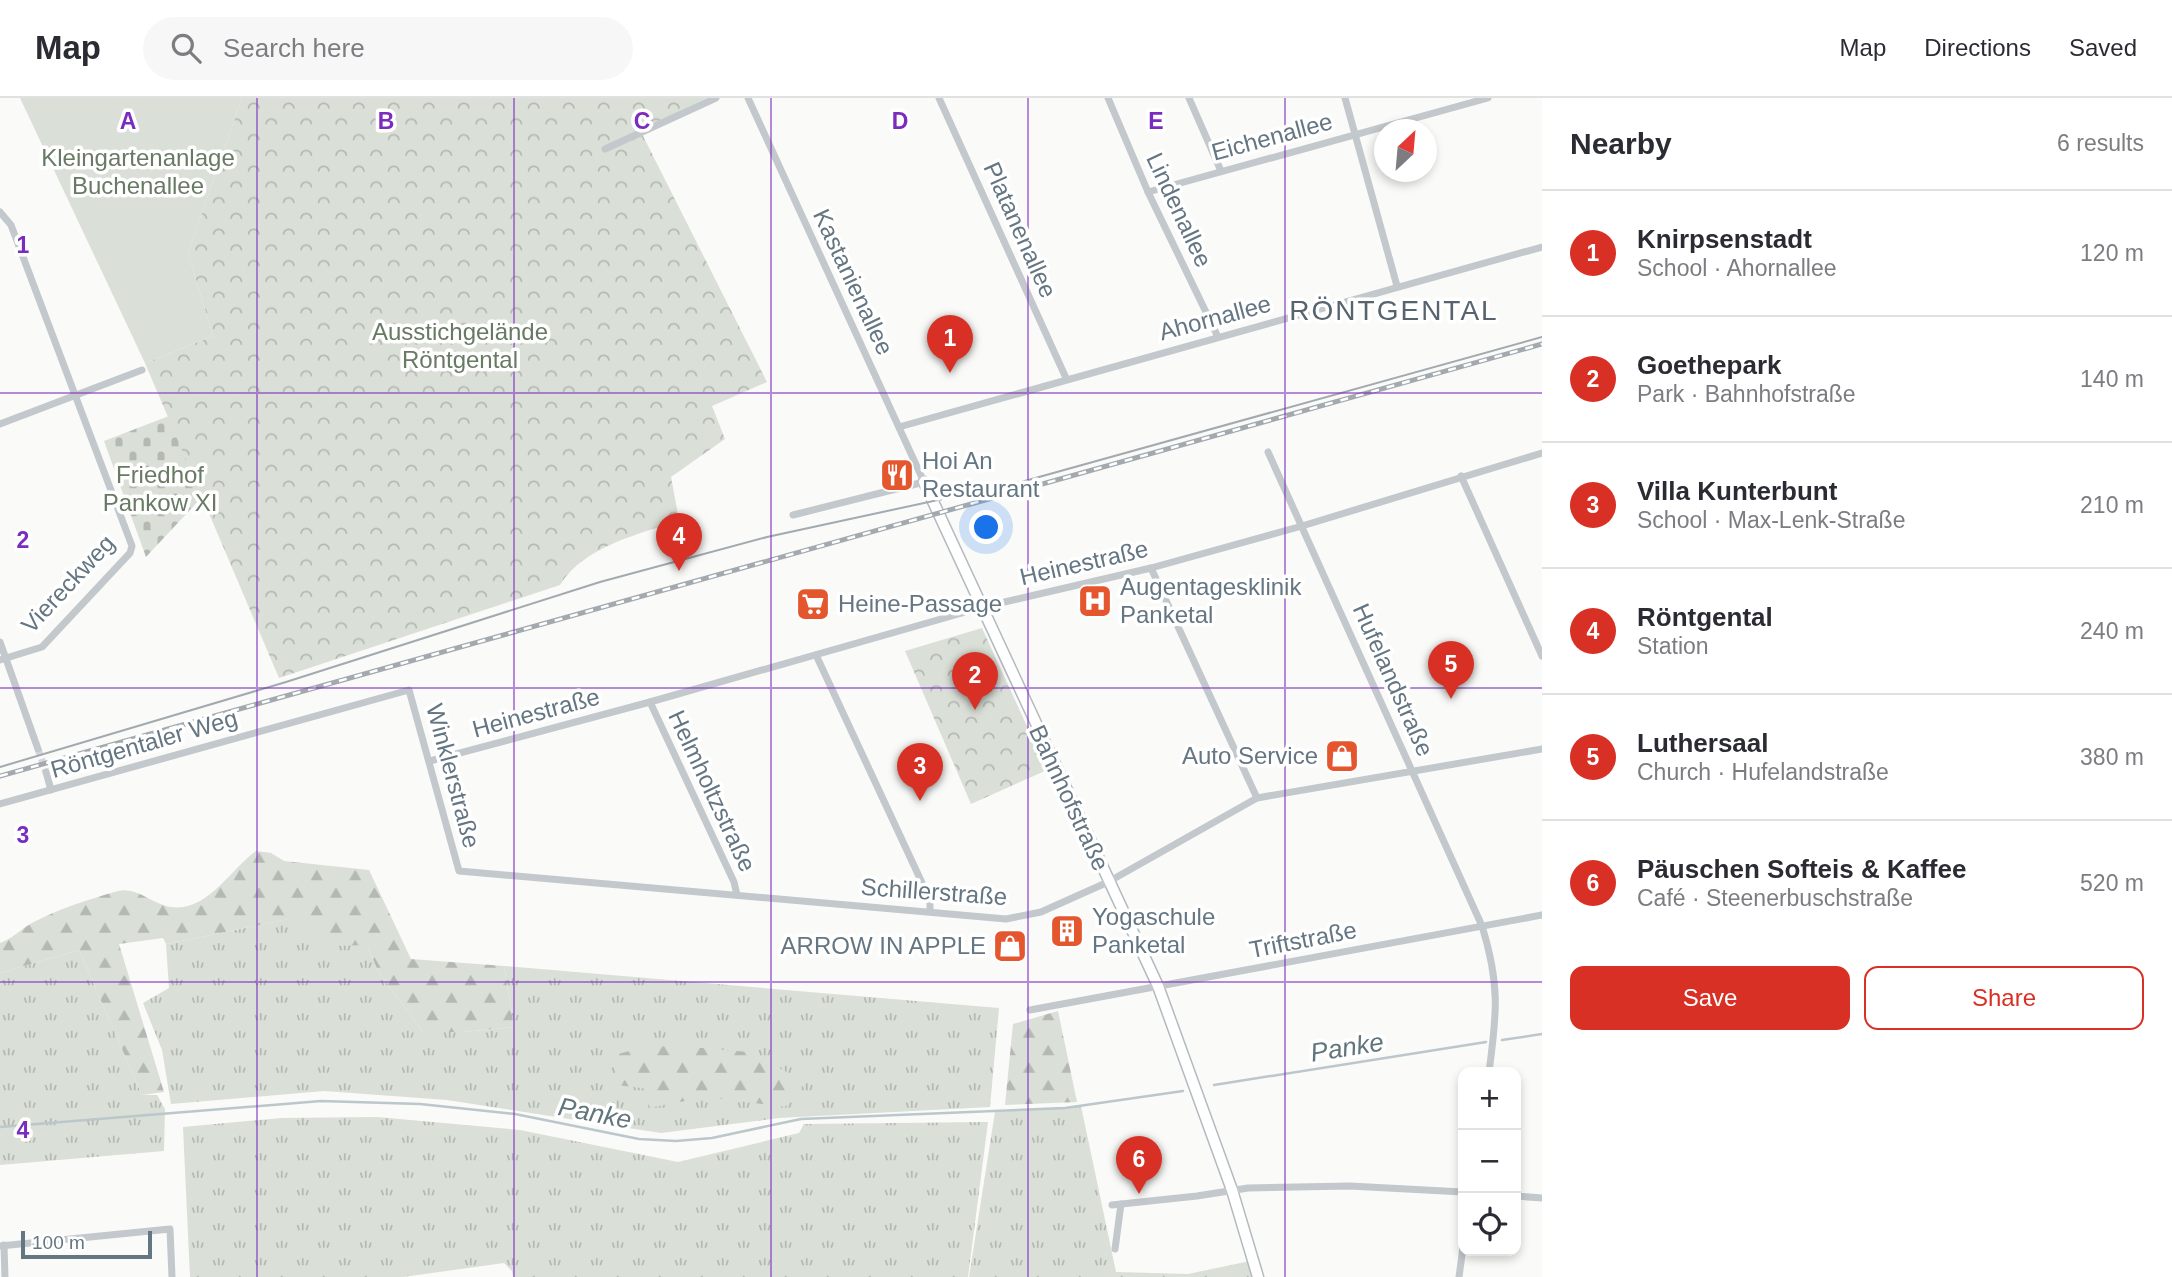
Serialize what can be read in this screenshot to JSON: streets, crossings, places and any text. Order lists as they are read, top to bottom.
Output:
{
  "streets": {
    "street": [
      "Eichenallee",
      "Lindenallee",
      "Platanenallee",
      "Kastanienallee",
      "Ahornallee",
      "Heinestraße",
      "Viereckweg",
      "Hufelandstraße",
      "Röntgentaler Weg",
      "Winklerstraße",
      "Helmholtzstraße",
      "Bahnhofstraße",
      "Schillerstraße",
      "Triftstraße"
    ]
  },
  "crossings": [
    ["Eichenallee", "Lindenallee"],
    ["Lindenallee", "Ahornallee"],
    ["Platanenallee", "Ahornallee"],
    ["Kastanienallee", "Ahornallee"],
    ["Kastanienallee", "Bahnhofstraße"],
    ["Heinestraße", "Hufelandstraße"],
    ["Heinestraße", "Winklerstraße"],
    ["Heinestraße", "Helmholtzstraße"],
    ["Heinestraße", "Bahnhofstraße"],
    ["Hufelandstraße", "Schillerstraße"],
    ["Hufelandstraße", "Triftstraße"],
    ["Röntgentaler Weg", "Winklerstraße"],
    ["Winklerstraße", "Schillerstraße"],
    ["Helmholtzstraße", "Schillerstraße"],
    ["Bahnhofstraße", "Schillerstraße"],
    ["Bahnhofstraße", "Triftstraße"]
  ],
  "districts": ["RÖNTGENTAL"],
  "water": ["Panke"],
  "parks": ["Kleingartenanlage Buchenallee", "Ausstichgelände Röntgental", "Friedhof Pankow XI"],
  "places": {
    "restaurant": ["Hoi An Restaurant"],
    "hospital": ["Augentagesklinik Panketal"],
    "supermarket": ["Heine-Passage"],
    "shop": ["Auto Service", "ARROW IN APPLE"],
    "building": ["Yogaschule Panketal"]
  },
  "scale_bar": "100 m",
  "north": "top right",
  "page": {
    "header": "Map",
    "search": "Search here",
    "nav": ["Map", "Directions", "Saved"],
    "heading": ["Nearby", "6 results"],
    "list": [
      {
        "mark": "1",
        "name": "Knirpsenstadt",
        "note": "School · Ahornallee",
        "value": "120 m"
      },
      {
        "mark": "2",
        "name": "Goethepark",
        "note": "Park · Bahnhofstraße",
        "value": "140 m"
      },
      {
        "mark": "3",
        "name": "Villa Kunterbunt",
        "note": "School · Max-Lenk-Straße",
        "value": "210 m"
      },
      {
        "mark": "4",
        "name": "Röntgental",
        "note": "Station",
        "value": "240 m"
      },
      {
        "mark": "5",
        "name": "Luthersaal",
        "note": "Church · Hufelandstraße",
        "value": "380 m"
      },
      {
        "mark": "6",
        "name": "Päuschen Softeis & Kaffee",
        "note": "Café · Steenerbuschstraße",
        "value": "520 m"
      }
    ],
    "pins": [
      "1",
      "4",
      "5",
      "2",
      "3",
      "6"
    ],
    "buttons": ["Save", "Share"],
    "map_buttons": ["+", "−"],
    "scale": "100 m"
  },
  "grid": {
    "columns": [
      "A",
      "B",
      "C",
      "D",
      "E"
    ],
    "rows": [
      "1",
      "2",
      "3",
      "4"
    ]
  }
}
